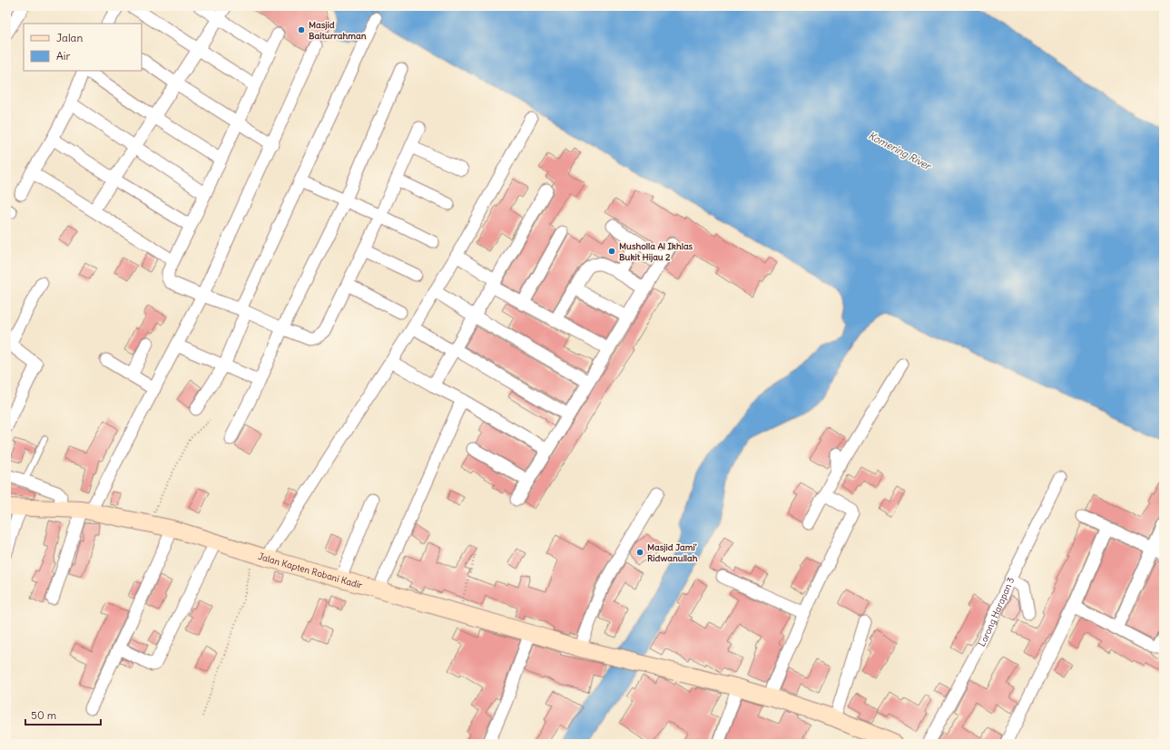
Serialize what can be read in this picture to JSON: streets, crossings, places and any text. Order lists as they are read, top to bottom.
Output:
{
  "streets": {
    "main road": ["Jalan Kapten Robani Kadir"],
    "street": ["Lorong Harapan 3"]
  },
  "water": ["Komering River"],
  "places": ["Masjid Baiturrahman", "Musholla Al Ikhlas Bukit Hijau 2", "Masjid Jami' Ridwanullah"],
  "legend": ["Jalan", "Air"],
  "scale_bar": "50 m"
}
